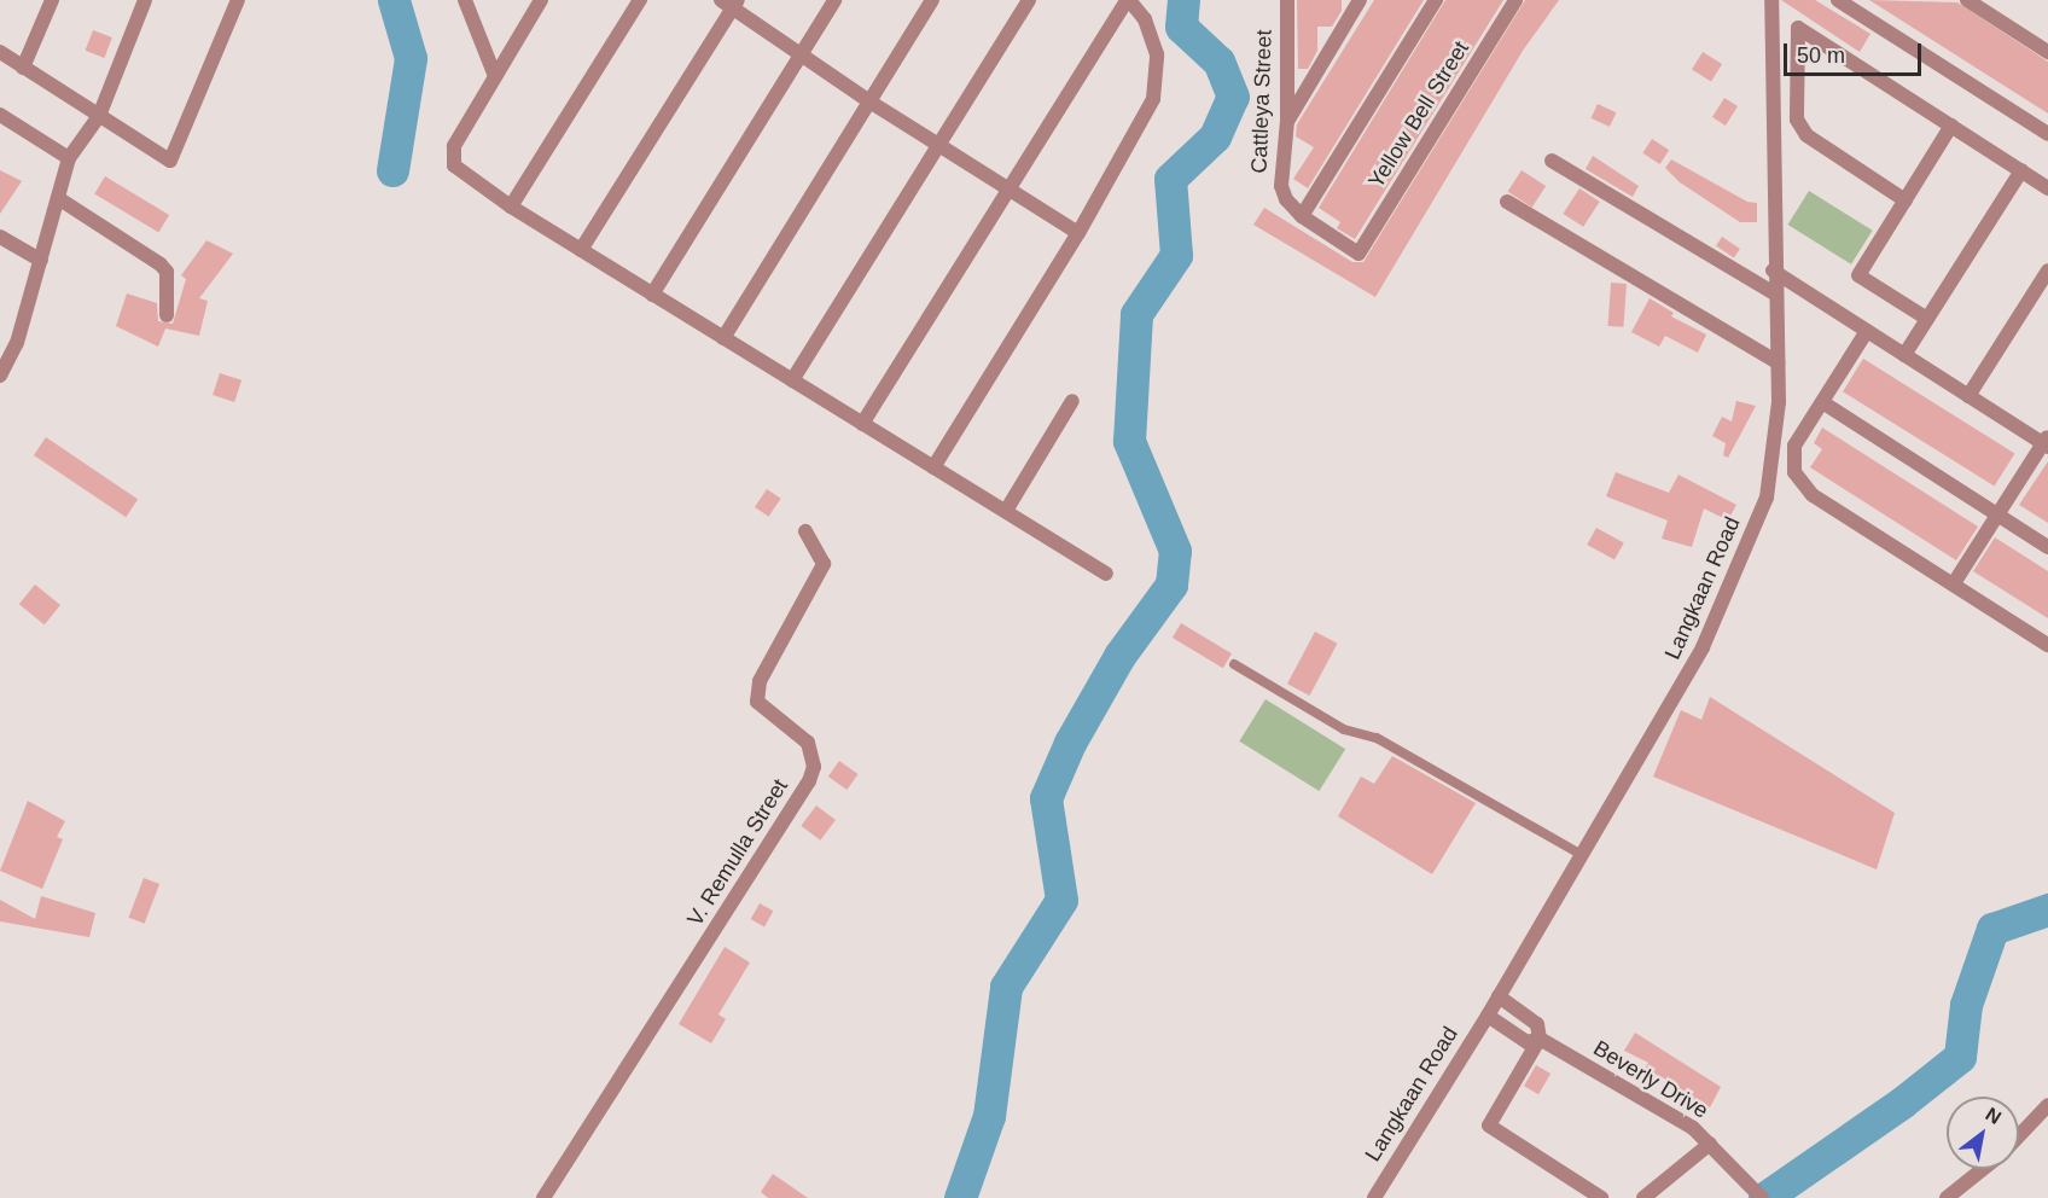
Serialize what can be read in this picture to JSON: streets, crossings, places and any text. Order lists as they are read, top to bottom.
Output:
{
  "streets": {
    "street": [
      "Cattleya Street",
      "Yellow Bell Street",
      "Langkaan Road",
      "V. Remulla Street",
      "Beverly Drive"
    ]
  },
  "crossings": [
    ["Cattleya Street", "Yellow Bell Street"],
    ["Langkaan Road", "Beverly Drive"]
  ],
  "scale_bar": "50 m",
  "north": "top right"
}
